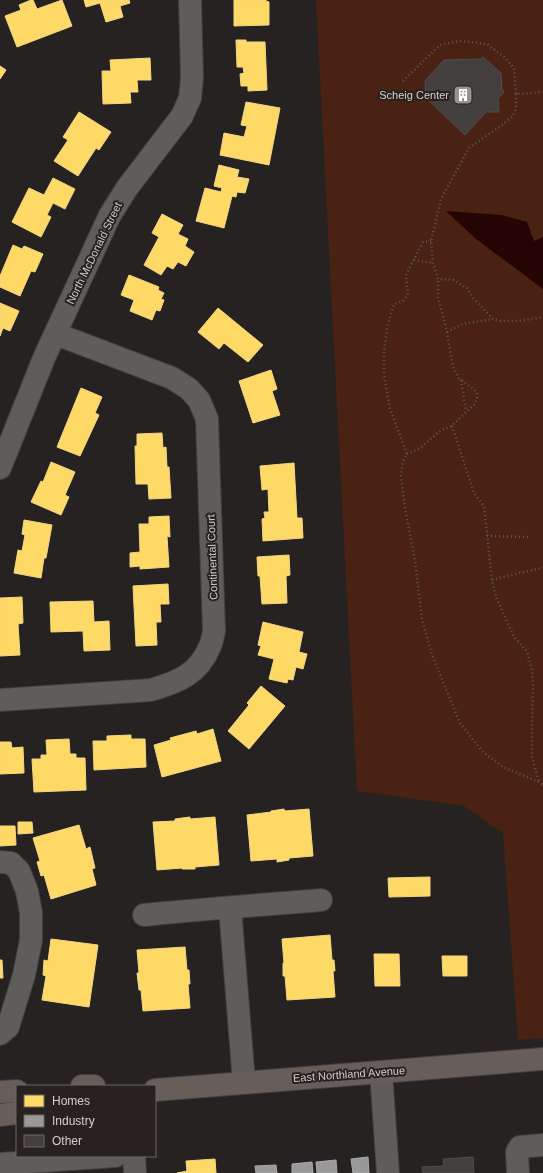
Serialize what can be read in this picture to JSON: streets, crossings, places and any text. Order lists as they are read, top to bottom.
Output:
{
  "streets": {
    "main road": ["East Northland Avenue"],
    "street": ["North McDonald Street", "Continental Court"]
  },
  "crossings": [
    ["North McDonald Street", "Continental Court"]
  ],
  "places": {
    "building": ["Scheig Center"]
  },
  "legend": ["Homes", "Industry", "Other"]
}
